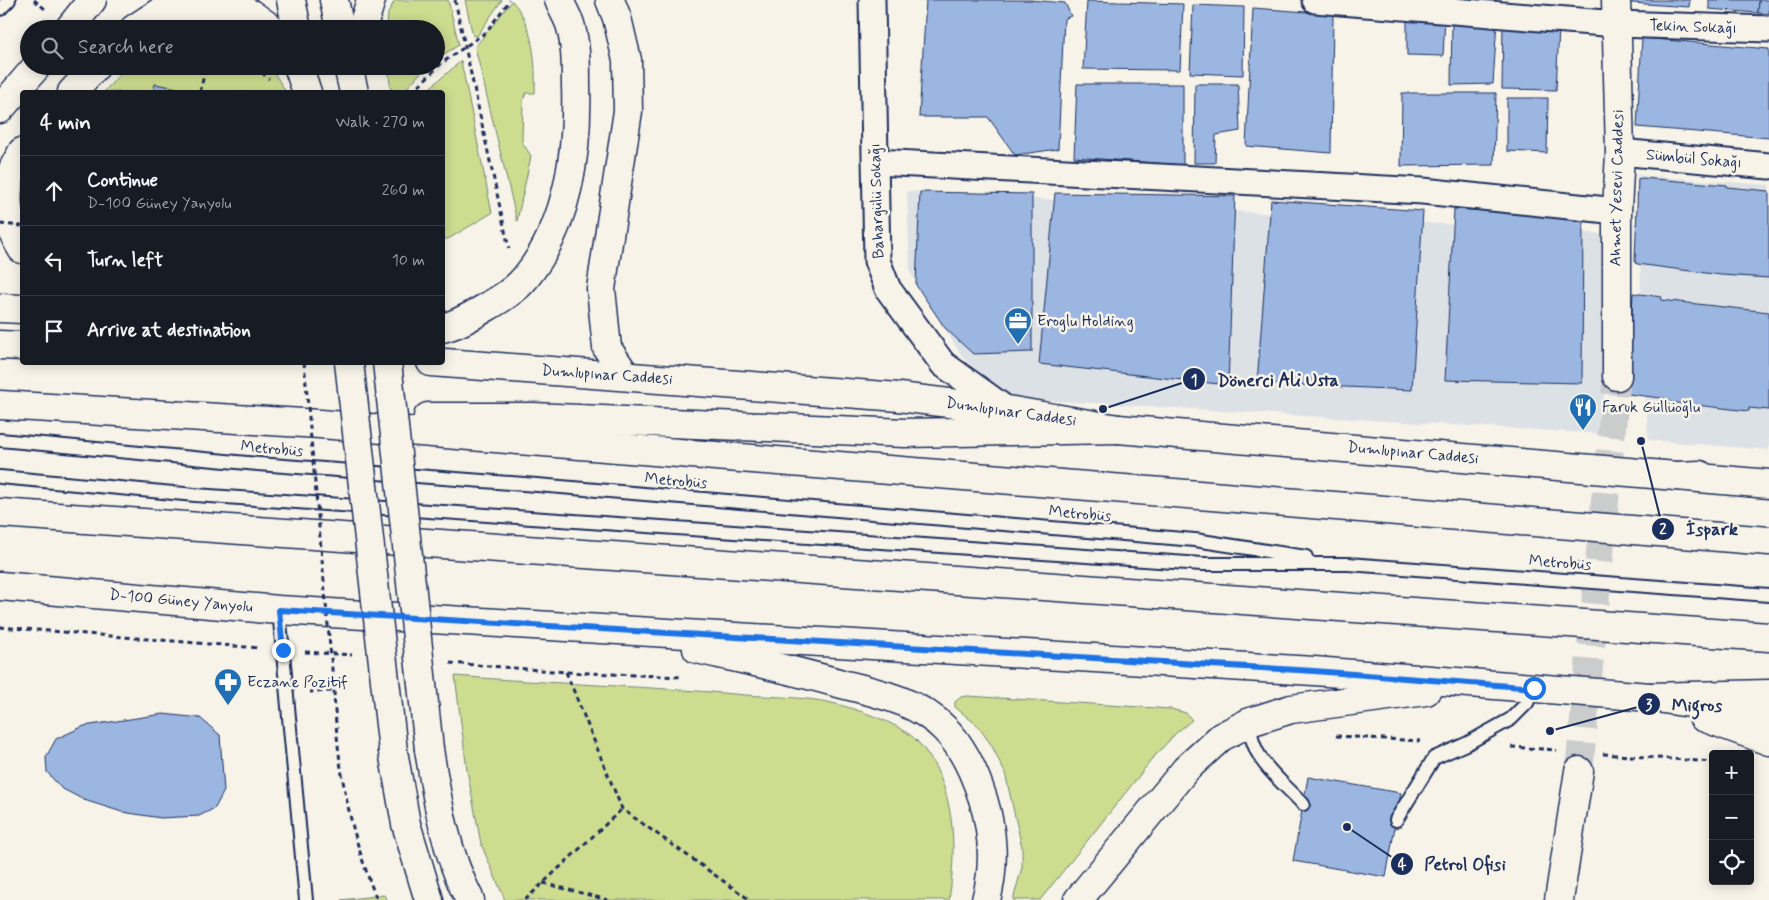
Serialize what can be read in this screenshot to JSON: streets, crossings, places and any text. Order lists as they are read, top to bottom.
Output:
{
  "streets": {
    "main road": ["Ahmet Yesevi Caddesi", "Dumlupınar Caddesi", "D-100 Güney Yanyolu"],
    "street": ["Tekin Sokağı", "Sümbül Sokağı", "Bahargülü Sokağı"],
    "lane": ["Metrobüs"]
  },
  "crossings": [
    ["Tekin Sokağı", "Ahmet Yesevi Caddesi"],
    ["Sümbül Sokağı", "Ahmet Yesevi Caddesi"],
    ["Bahargülü Sokağı", "Dumlupınar Caddesi"]
  ],
  "places": {
    "office": ["Eroglu Holding"],
    "other": [
      "Dönerci Ali Usta",
      "İspark",
      "Migros",
      "Petrol Ofisi"
    ],
    "restaurant": ["Faruk Güllüoğlu"],
    "pharmacy": ["Eczane Pozitif"]
  },
  "page": {
    "search": "Search here",
    "heading": ["4 min", "Walk · 270 m"],
    "list": [
      ["Continue", "D-100 Güney Yanyolu", "260 m"],
      ["Turn left", "10 m"],
      "Arrive at destination"
    ],
    "map_buttons": ["+", "−"]
  }
}
